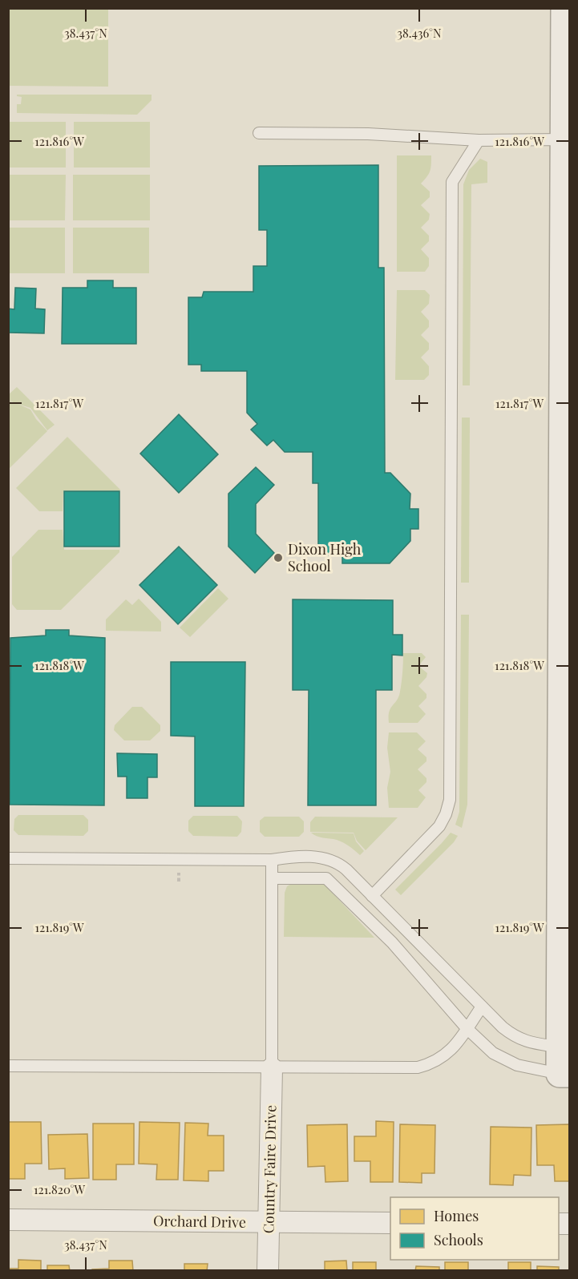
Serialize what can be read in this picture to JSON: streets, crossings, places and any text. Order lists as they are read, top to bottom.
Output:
{
  "streets": {
    "street": ["Country Faire Drive", "Orchard Drive"]
  },
  "crossings": [
    ["Country Faire Drive", "Orchard Drive"]
  ],
  "places": ["Dixon High School"],
  "legend": ["Homes", "Schools"],
  "coordinates": [
    "38.437°N",
    "38.436°N",
    "121.816°W",
    "121.817°W",
    "121.818°W",
    "121.819°W",
    "121.820°W"
  ]
}
